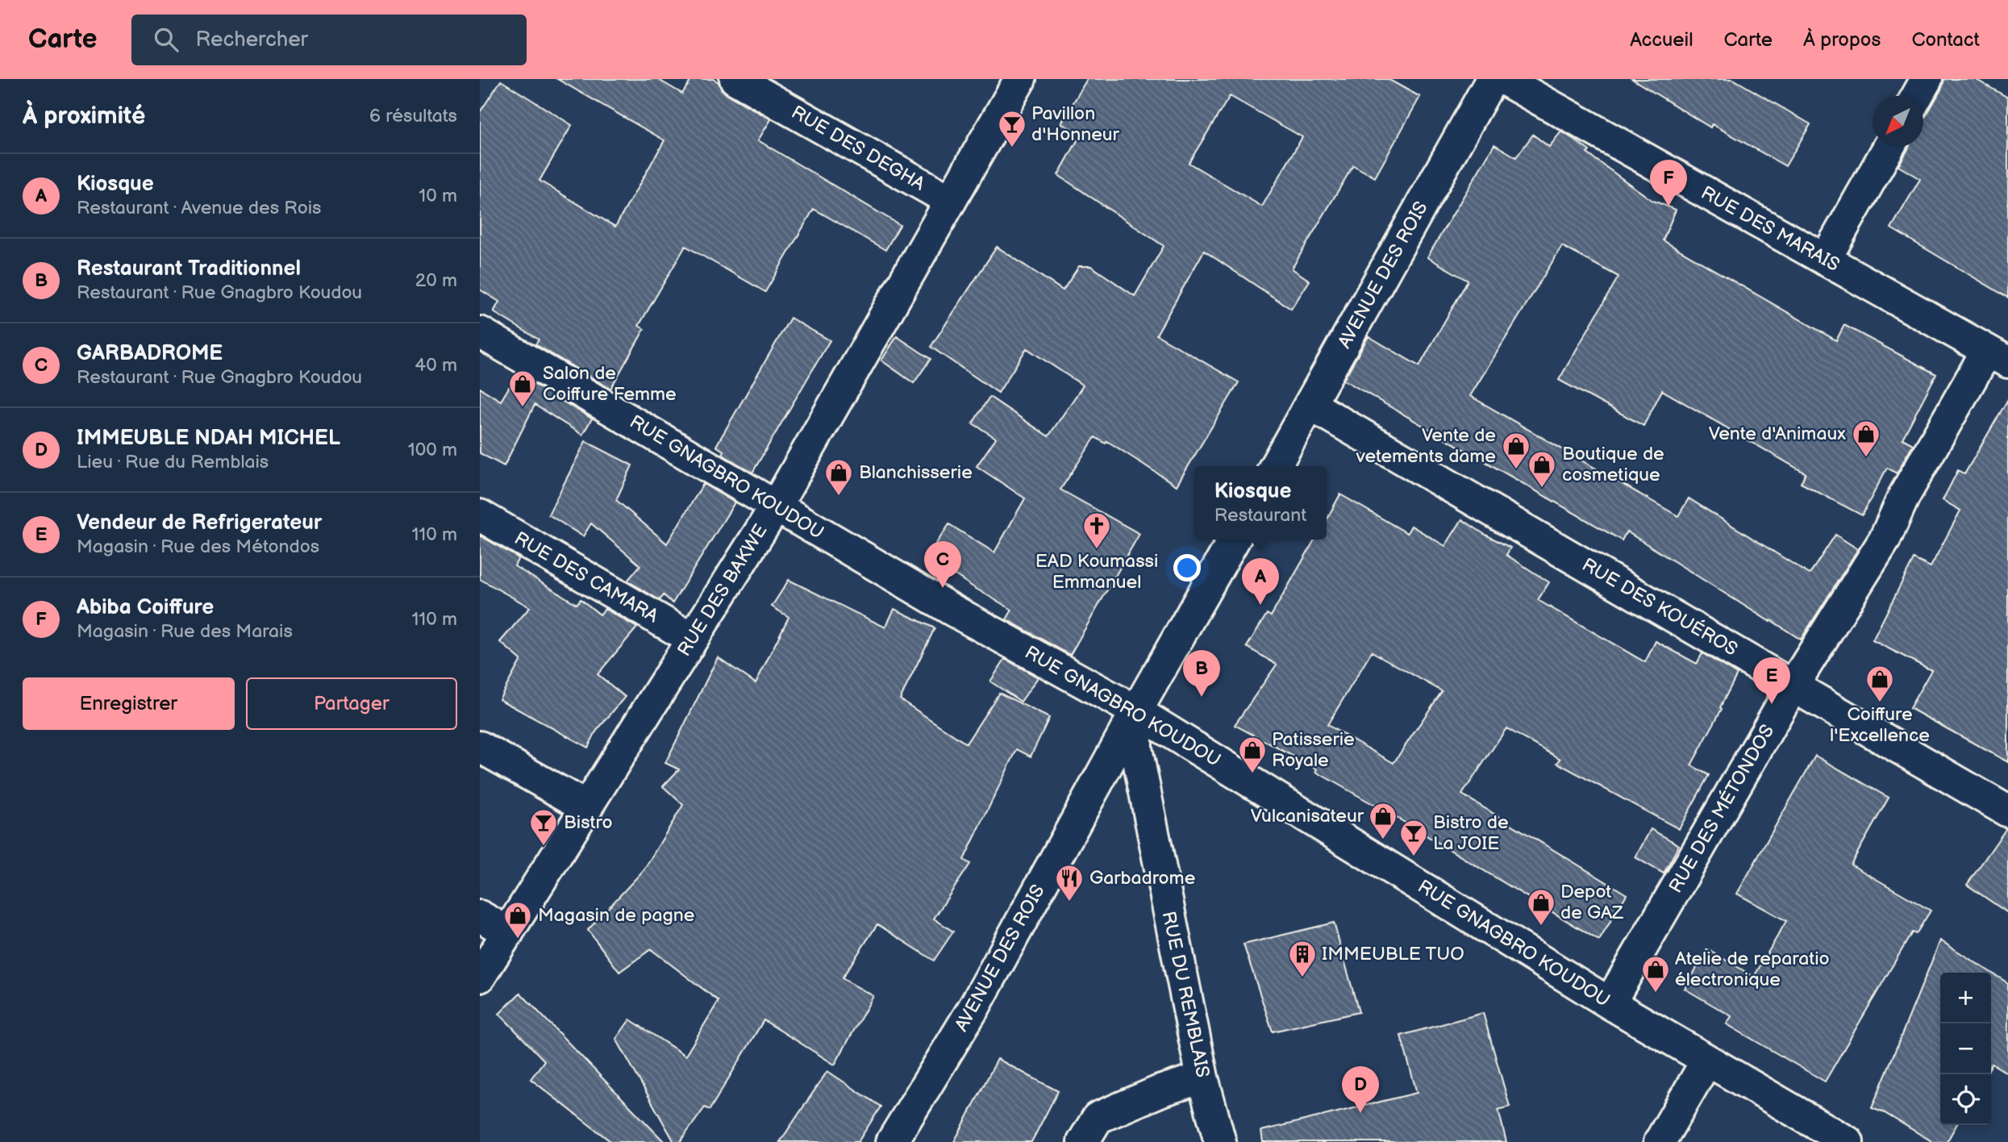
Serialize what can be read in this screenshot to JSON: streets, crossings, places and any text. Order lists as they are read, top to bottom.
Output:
{
  "streets": {
    "street": [
      "RUE DES DEGHA",
      "RUE DES MARAIS",
      "AVENUE DES ROIS",
      "RUE GNAGBRO KOUDOU",
      "RUE DES CAMARA",
      "RUE DES BAKWE",
      "RUE DES KOUÉROS",
      "RUE DES MÉTONDOS",
      "RUE DU REMBLAIS"
    ]
  },
  "crossings": [
    ["RUE DES DEGHA", "RUE DES BAKWE"],
    ["RUE DES MARAIS", "RUE DES MÉTONDOS"],
    ["AVENUE DES ROIS", "RUE GNAGBRO KOUDOU"],
    ["AVENUE DES ROIS", "RUE DES KOUÉROS"],
    ["AVENUE DES ROIS", "RUE DU REMBLAIS"],
    ["RUE GNAGBRO KOUDOU", "RUE DES BAKWE"],
    ["RUE GNAGBRO KOUDOU", "RUE DES MÉTONDOS"],
    ["RUE GNAGBRO KOUDOU", "RUE DU REMBLAIS"],
    ["RUE DES CAMARA", "RUE DES BAKWE"],
    ["RUE DES KOUÉROS", "RUE DES MÉTONDOS"]
  ],
  "places": {
    "bar": ["Pavillon d'Honneur", "Bistro", "Bistro de La JOIE"],
    "shop": [
      "Salon de Coiffure Femme",
      "Vente d'Animaux",
      "Vente de vetements dame",
      "Boutique de cosmetique",
      "Blanchisserie",
      "Coiffure l'Excellence",
      "Patisserie Royale",
      "Vulcanisateur",
      "Depot de GAZ",
      "Magasin de pagne",
      "Atelie de reparatio électronique"
    ],
    "church": ["EAD Koumassi Emmanuel"],
    "restaurant": ["Garbadrome"],
    "building": ["IMMEUBLE TUO"]
  },
  "north": "bottom left",
  "page": {
    "header": "Carte",
    "search": "Rechercher",
    "nav": [
      "Accueil",
      "Carte",
      "À propos",
      "Contact"
    ],
    "heading": ["À proximité", "6 résultats"],
    "list": [
      {
        "mark": "A",
        "name": "Kiosque",
        "note": "Restaurant · Avenue des Rois",
        "value": "10 m"
      },
      {
        "mark": "B",
        "name": "Restaurant Traditionnel",
        "note": "Restaurant · Rue Gnagbro Koudou",
        "value": "20 m"
      },
      {
        "mark": "C",
        "name": "GARBADROME",
        "note": "Restaurant · Rue Gnagbro Koudou",
        "value": "40 m"
      },
      {
        "mark": "D",
        "name": "IMMEUBLE NDAH MICHEL",
        "note": "Lieu · Rue du Remblais",
        "value": "100 m"
      },
      {
        "mark": "E",
        "name": "Vendeur de Refrigerateur",
        "note": "Magasin · Rue des Métondos",
        "value": "110 m"
      },
      {
        "mark": "F",
        "name": "Abiba Coiffure",
        "note": "Magasin · Rue des Marais",
        "value": "110 m"
      }
    ],
    "pins": [
      "F",
      "C",
      "A",
      "B",
      "E",
      "D"
    ],
    "popup": ["Kiosque", "Restaurant"],
    "buttons": ["Enregistrer", "Partager"],
    "map_buttons": ["+", "−"]
  }
}
